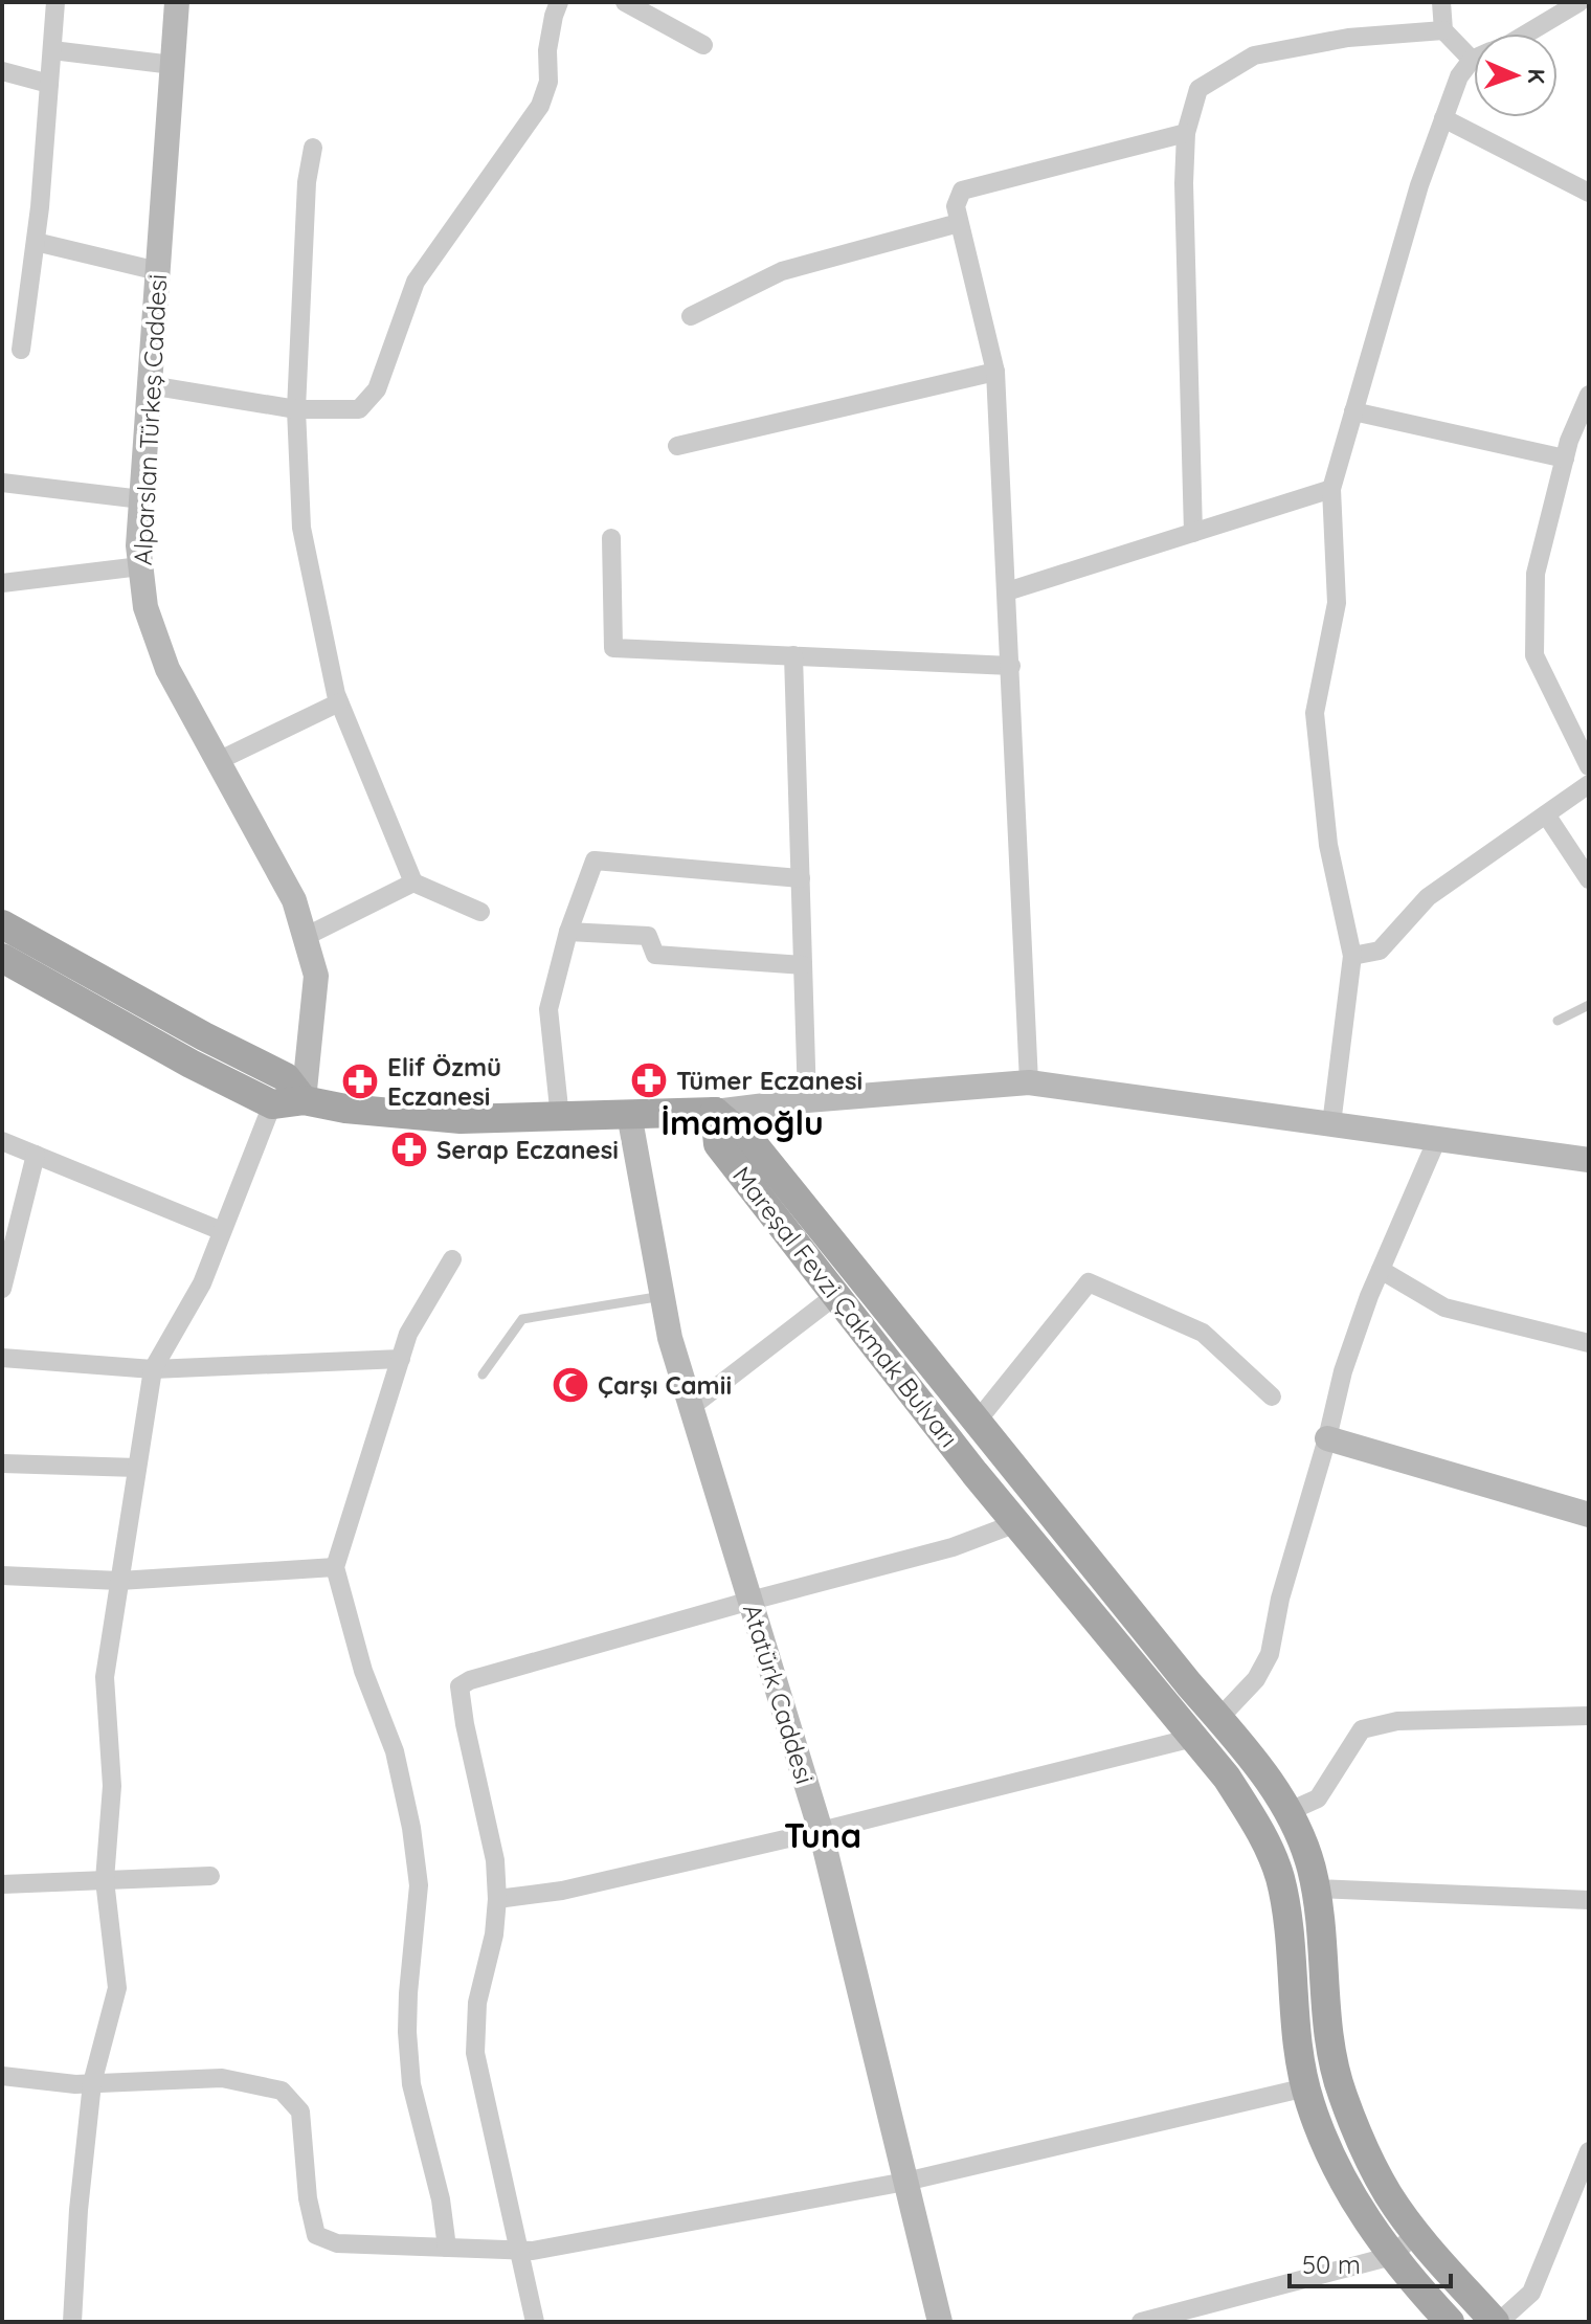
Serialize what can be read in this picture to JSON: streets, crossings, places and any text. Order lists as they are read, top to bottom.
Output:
{
  "streets": {
    "main road": ["Mareşal Fevzi Çakmak Bulvarı"],
    "street": ["Alparslan Türkeş Caddesi", "Atatürk Caddesi"]
  },
  "districts": ["İmamoğlu", "Tuna"],
  "places": {
    "pharmacy": ["Tümer Eczanesi", "Elif Özmü Eczanesi", "Serap Eczanesi"],
    "mosque": ["Çarşı Camii"]
  },
  "scale_bar": "50 m",
  "north": "right"
}
